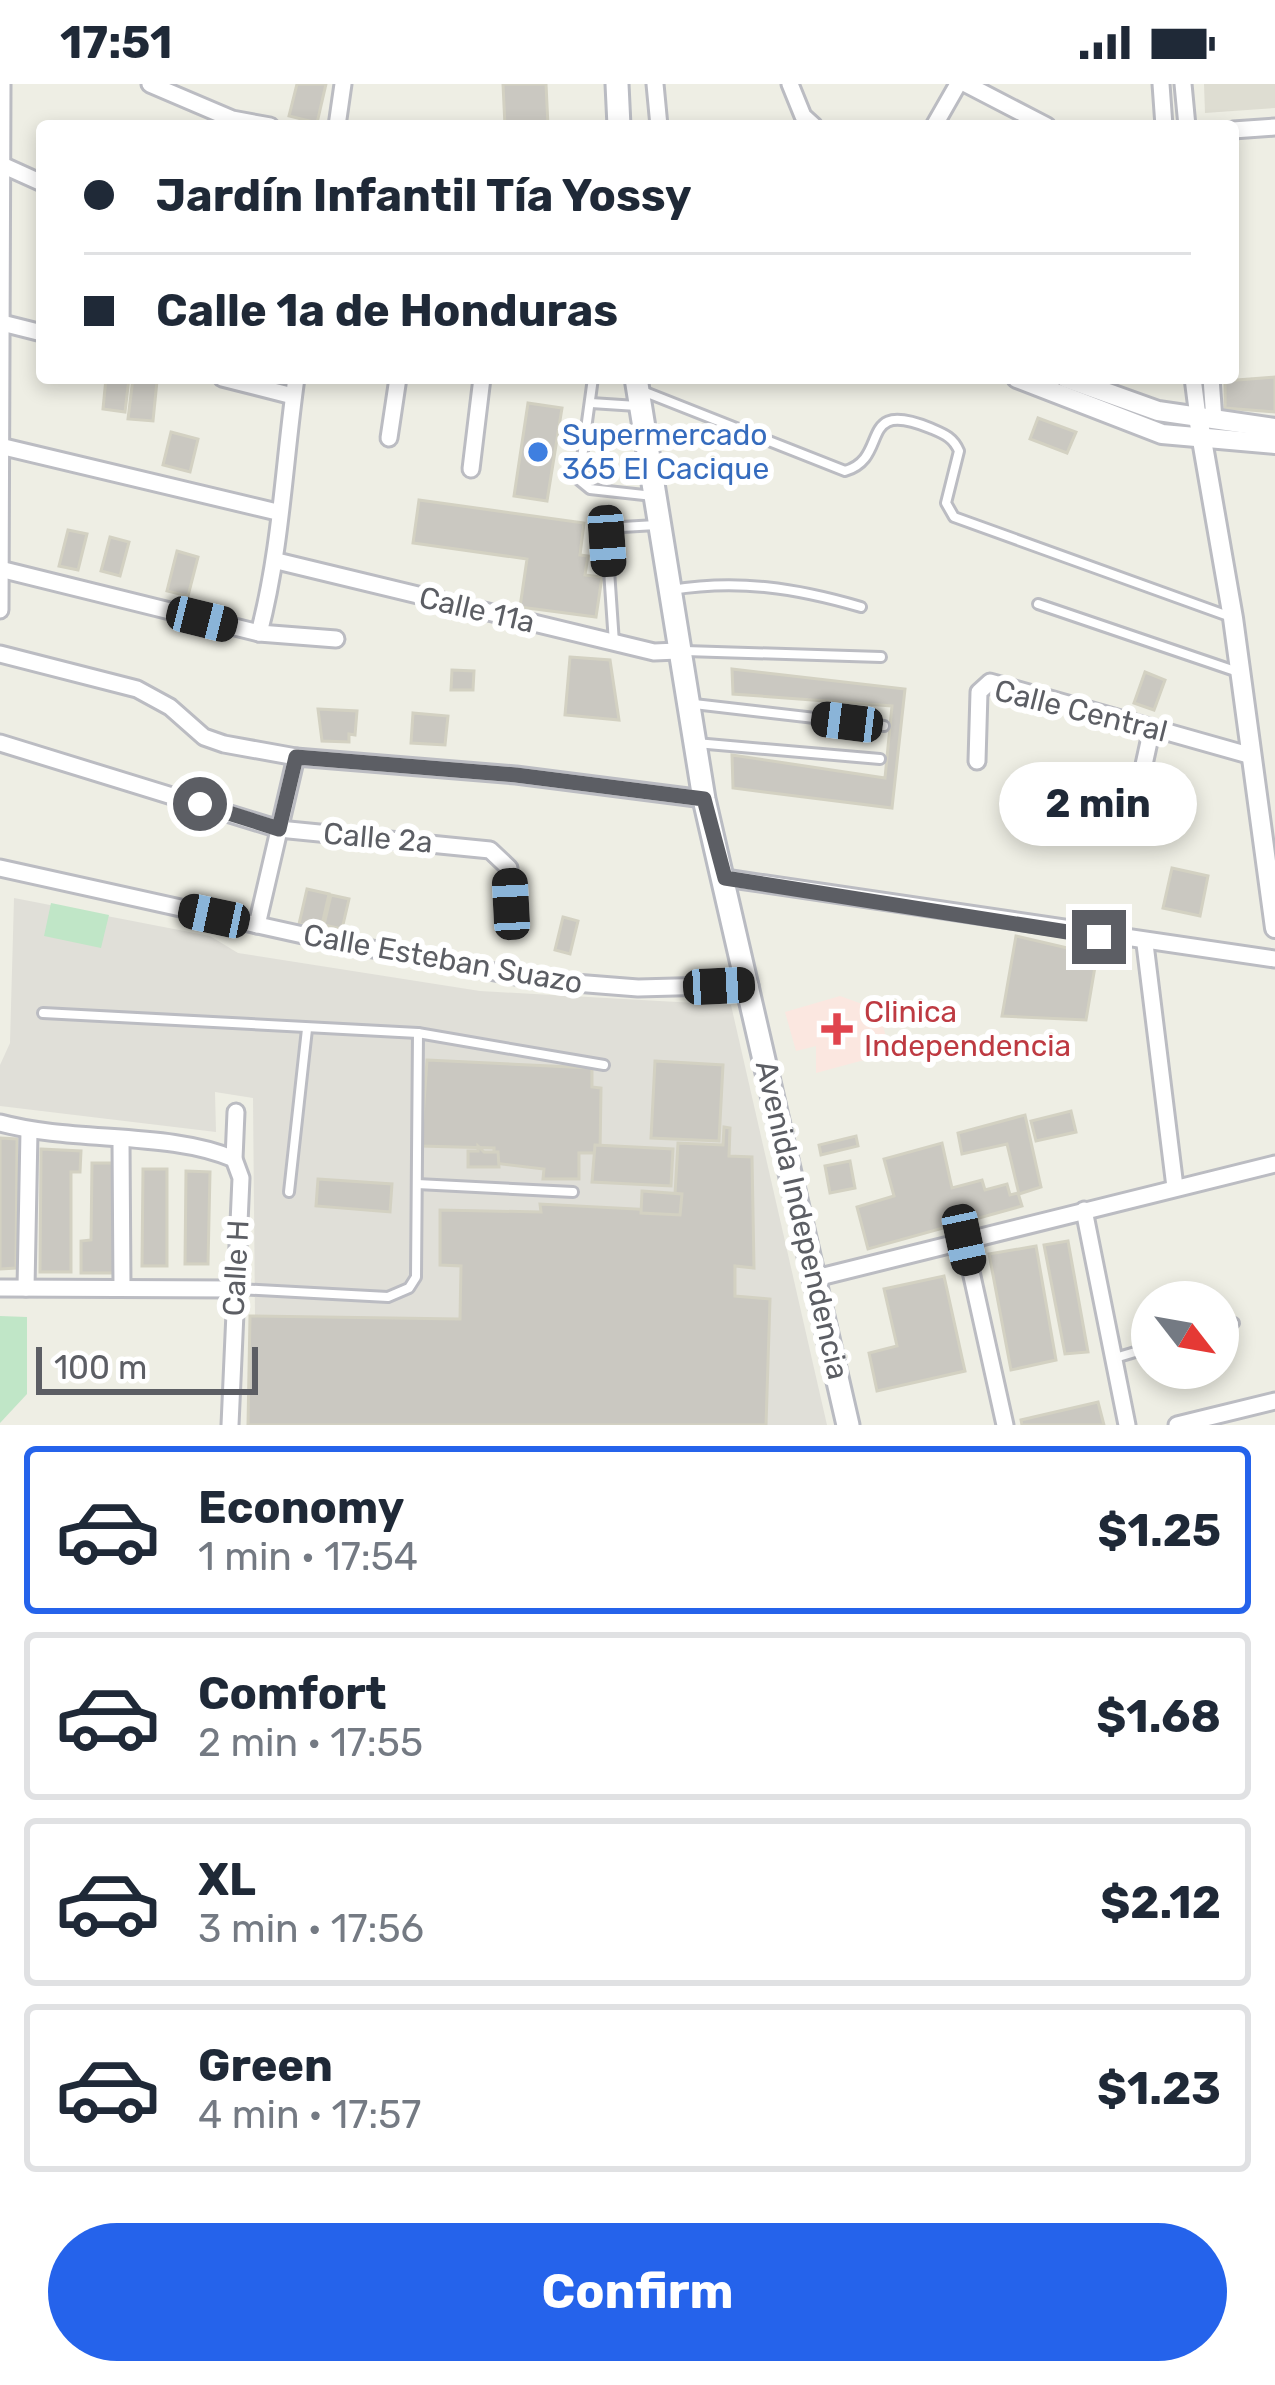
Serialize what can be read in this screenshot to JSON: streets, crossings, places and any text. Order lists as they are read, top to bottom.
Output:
{
  "streets": {
    "main road": ["Avenida Independencia"],
    "street": [
      "Calle 11a",
      "Calle Central",
      "Calle 2a",
      "Calle Esteban Suazo",
      "Calle H"
    ]
  },
  "crossings": [
    ["Calle 11a", "Avenida Independencia"],
    ["Calle Esteban Suazo", "Avenida Independencia"]
  ],
  "places": {
    "other": ["Supermercado 365 El Cacique"],
    "health": ["Clinica Independencia"]
  },
  "scale_bar": "100 m",
  "north": "bottom right",
  "page": {
    "status": "17:51",
    "banner": ["Jardín Infantil Tía Yossy", "Calle 1a de Honduras"],
    "bubble": "2 min",
    "scale": "100 m",
    "list": [
      {
        "name": "Economy",
        "note": "1 min · 17:54",
        "value": "$1.25"
      },
      {
        "name": "Comfort",
        "note": "2 min · 17:55",
        "value": "$1.68"
      },
      {
        "name": "XL",
        "note": "3 min · 17:56",
        "value": "$2.12"
      },
      {
        "name": "Green",
        "note": "4 min · 17:57",
        "value": "$1.23"
      }
    ],
    "buttons": "Confirm"
  }
}
